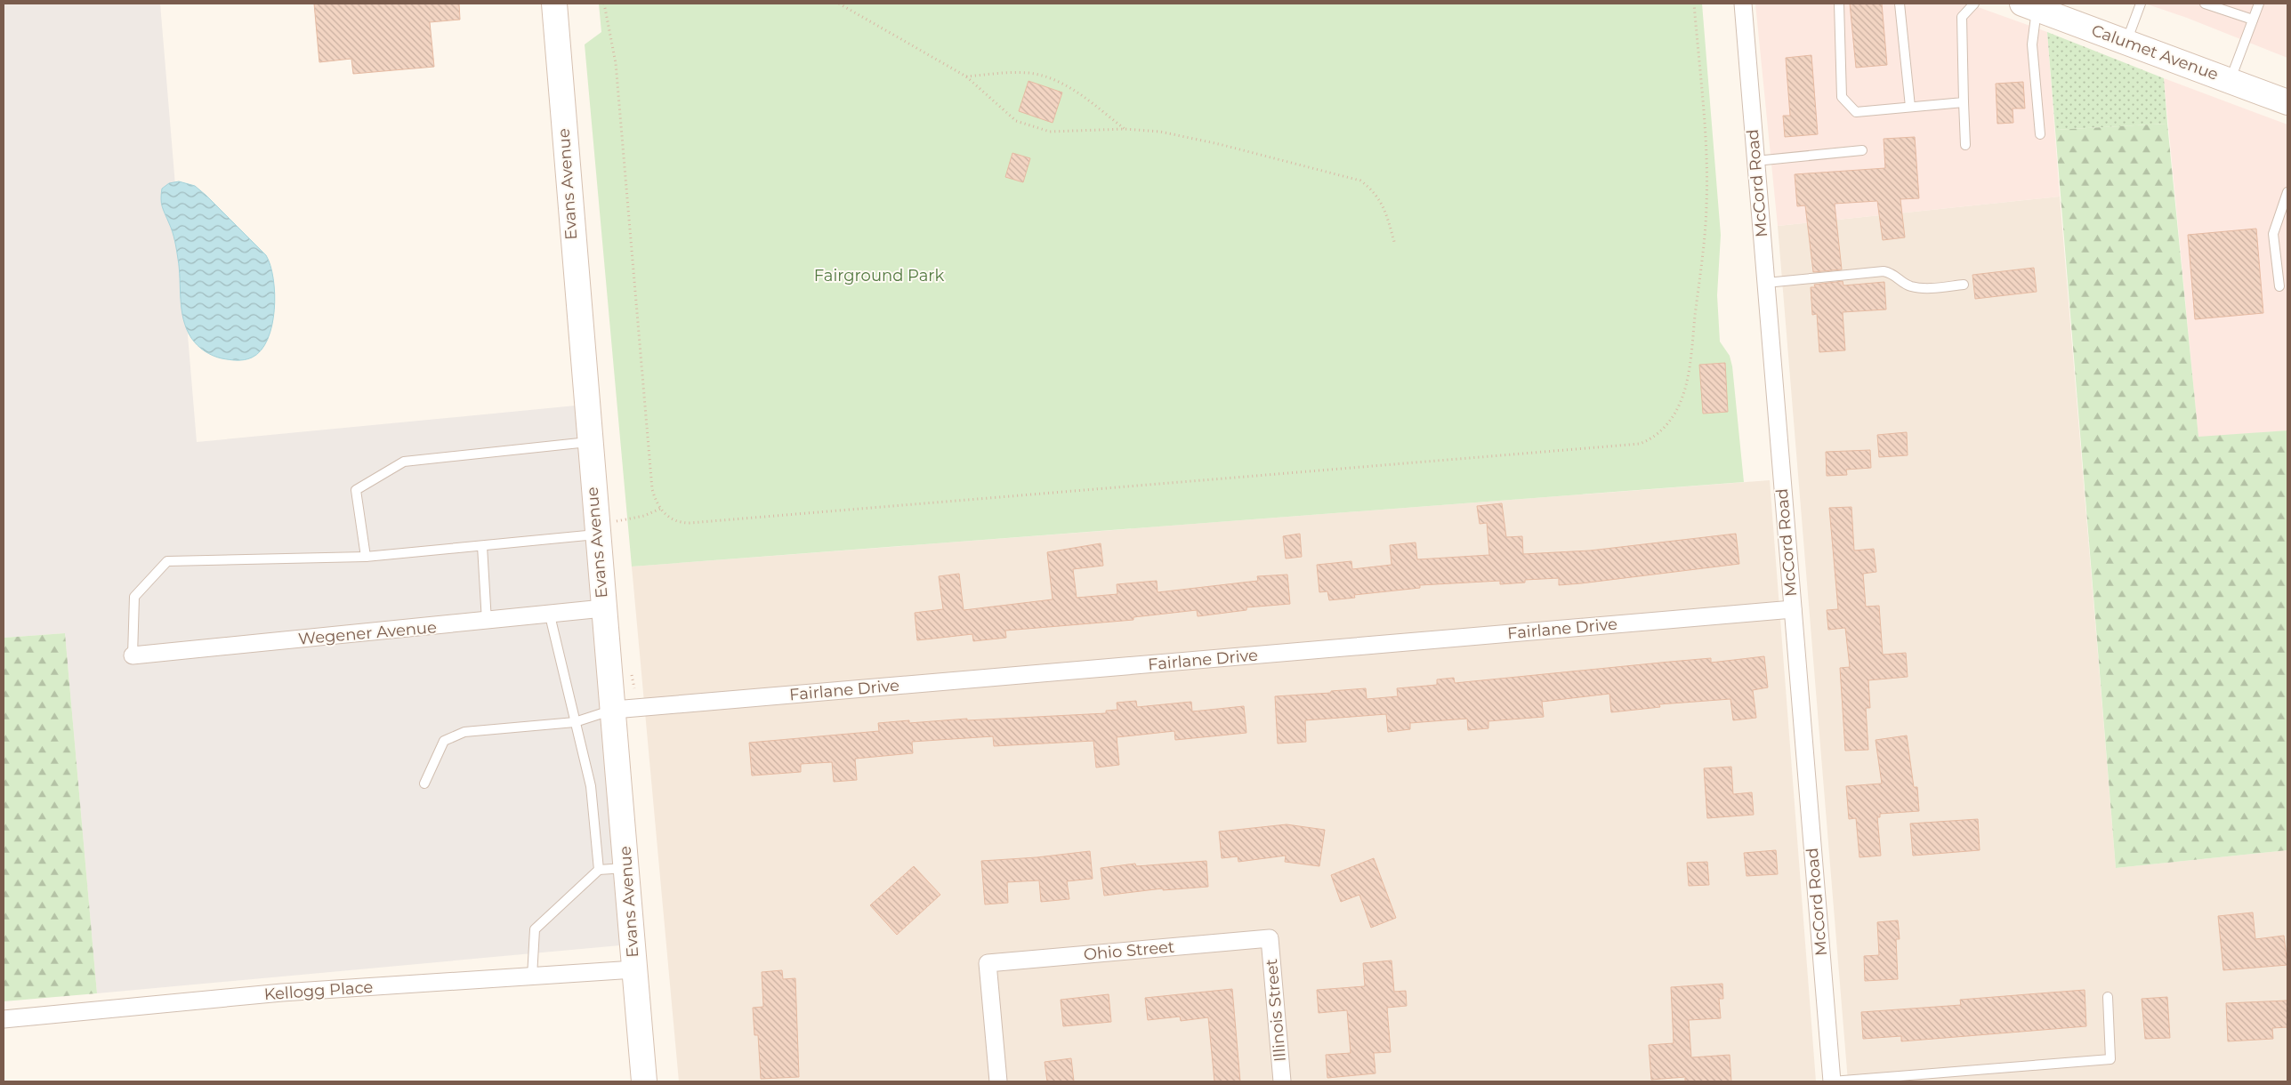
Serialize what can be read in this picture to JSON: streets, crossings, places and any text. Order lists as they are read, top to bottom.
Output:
{
  "streets": {
    "street": [
      "Calumet Avenue",
      "McCord Road",
      "Evans Avenue",
      "Fairlane Drive",
      "Wegener Avenue",
      "Ohio Street",
      "Kellogg Place",
      "Illinois Street"
    ]
  },
  "crossings": [
    ["McCord Road", "Fairlane Drive"],
    ["Evans Avenue", "Fairlane Drive"],
    ["Evans Avenue", "Wegener Avenue"],
    ["Evans Avenue", "Kellogg Place"],
    ["Ohio Street", "Illinois Street"]
  ],
  "parks": ["Fairground Park"]
}
